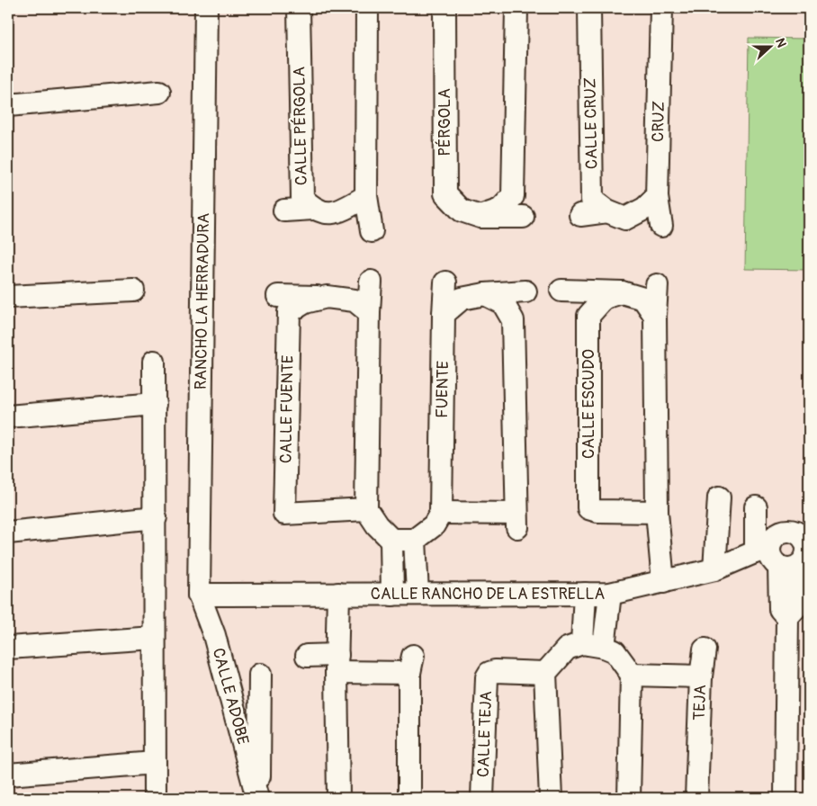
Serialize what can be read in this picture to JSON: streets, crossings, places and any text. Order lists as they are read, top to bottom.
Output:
{
  "streets": {
    "street": [
      "CRUZ",
      "PÉRGOLA",
      "CALLE CRUZ",
      "CALLE PÉRGOLA",
      "RANCHO LA HERRADURA",
      "FUENTE",
      "CALLE ESCUDO",
      "CALLE FUENTE",
      "CALLE RANCHO DE LA ESTRELLA",
      "CALLE ADOBE",
      "TEJA",
      "CALLE TEJA"
    ]
  },
  "crossings": [
    ["RANCHO LA HERRADURA", "CALLE RANCHO DE LA ESTRELLA"],
    ["RANCHO LA HERRADURA", "CALLE ADOBE"],
    ["CALLE RANCHO DE LA ESTRELLA", "CALLE ADOBE"]
  ],
  "north": "right"
}
